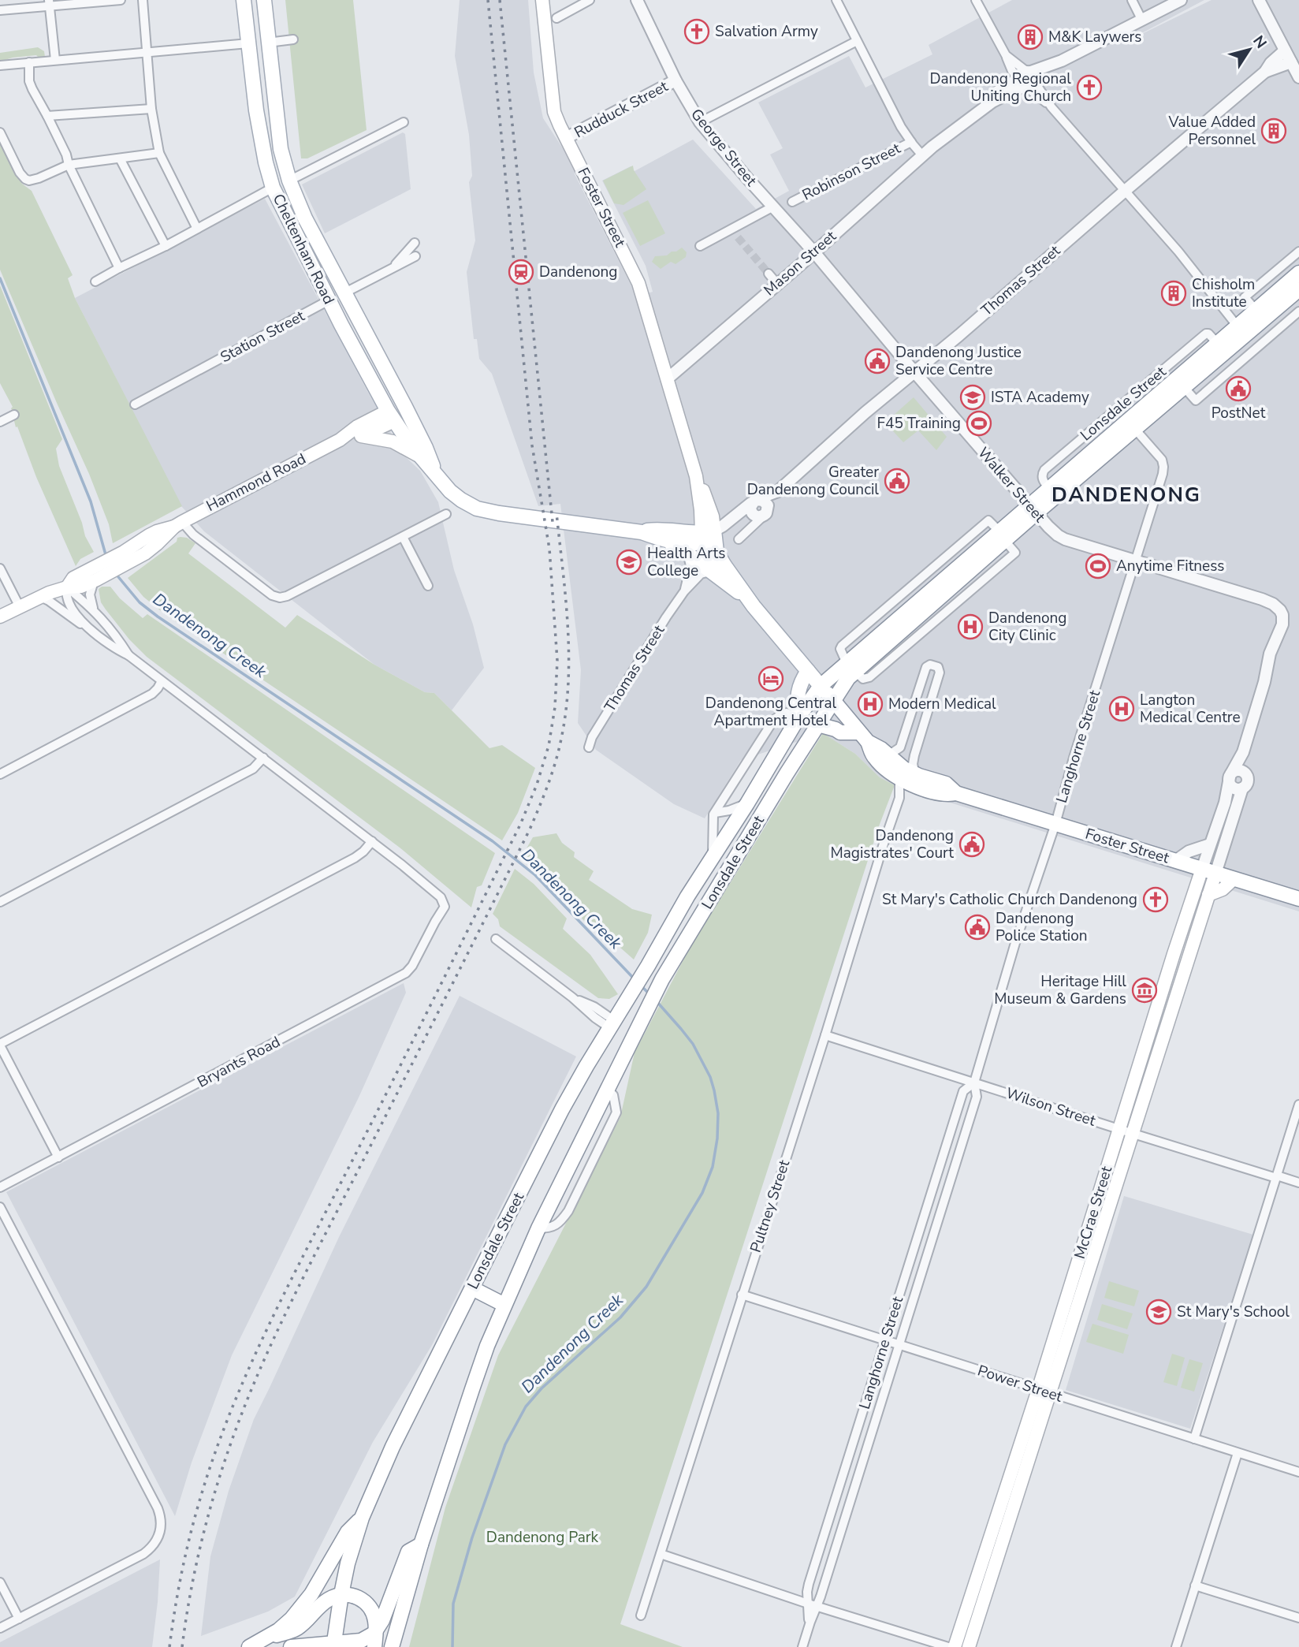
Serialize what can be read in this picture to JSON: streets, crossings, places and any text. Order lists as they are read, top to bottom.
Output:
{
  "streets": {
    "main road": [
      "Foster Street",
      "Cheltenham Road",
      "Station Street",
      "Lonsdale Street",
      "Hammond Road",
      "McCrae Street"
    ],
    "street": [
      "Rudduck Street",
      "George Street",
      "Robinson Street",
      "Mason Street",
      "Thomas Street",
      "Walker Street",
      "Langhorne Street",
      "Bryants Road",
      "Wilson Street",
      "Pultney Street",
      "Power Street"
    ]
  },
  "crossings": [
    ["Rudduck Street", "George Street"],
    ["Rudduck Street", "Foster Street"],
    ["George Street", "Mason Street"],
    ["George Street", "Walker Street"],
    ["Foster Street", "Cheltenham Road"],
    ["Foster Street", "Mason Street"],
    ["Foster Street", "Thomas Street"],
    ["Foster Street", "Lonsdale Street"],
    ["Foster Street", "Langhorne Street"],
    ["Foster Street", "Pultney Street"],
    ["Foster Street", "McCrae Street"],
    ["Cheltenham Road", "Thomas Street"],
    ["Cheltenham Road", "Station Street"],
    ["Cheltenham Road", "Hammond Road"],
    ["Mason Street", "Walker Street"],
    ["Thomas Street", "Walker Street"],
    ["Lonsdale Street", "Walker Street"],
    ["Lonsdale Street", "Langhorne Street"],
    ["Walker Street", "Langhorne Street"],
    ["Walker Street", "McCrae Street"],
    ["Langhorne Street", "Wilson Street"],
    ["Langhorne Street", "Power Street"],
    ["Wilson Street", "Pultney Street"],
    ["Wilson Street", "McCrae Street"],
    ["Pultney Street", "Power Street"],
    ["McCrae Street", "Power Street"]
  ],
  "districts": ["DANDENONG"],
  "water": ["Dandenong Creek"],
  "parks": ["Dandenong Park"],
  "places": {
    "church": ["Salvation Army", "Dandenong Regional Uniting Church", "St Mary's Catholic Church Dandenong"],
    "building": ["M&K Laywers", "Value Added Personnel", "Chisholm Institute"],
    "station": ["Dandenong"],
    "public building": [
      "Dandenong Justice Service Centre",
      "PostNet",
      "Greater Dandenong Council",
      "Dandenong Magistrates' Court",
      "Dandenong Police Station"
    ],
    "school or university": ["ISTA Academy", "Health Arts College", "St Mary's School"],
    "sports": ["F45 Training", "Anytime Fitness"],
    "hospital": ["Dandenong City Clinic", "Modern Medical", "Langton Medical Centre"],
    "hotel": ["Dandenong Central Apartment Hotel"],
    "museum": ["Heritage Hill Museum & Gardens"]
  },
  "north": "top right"
}
